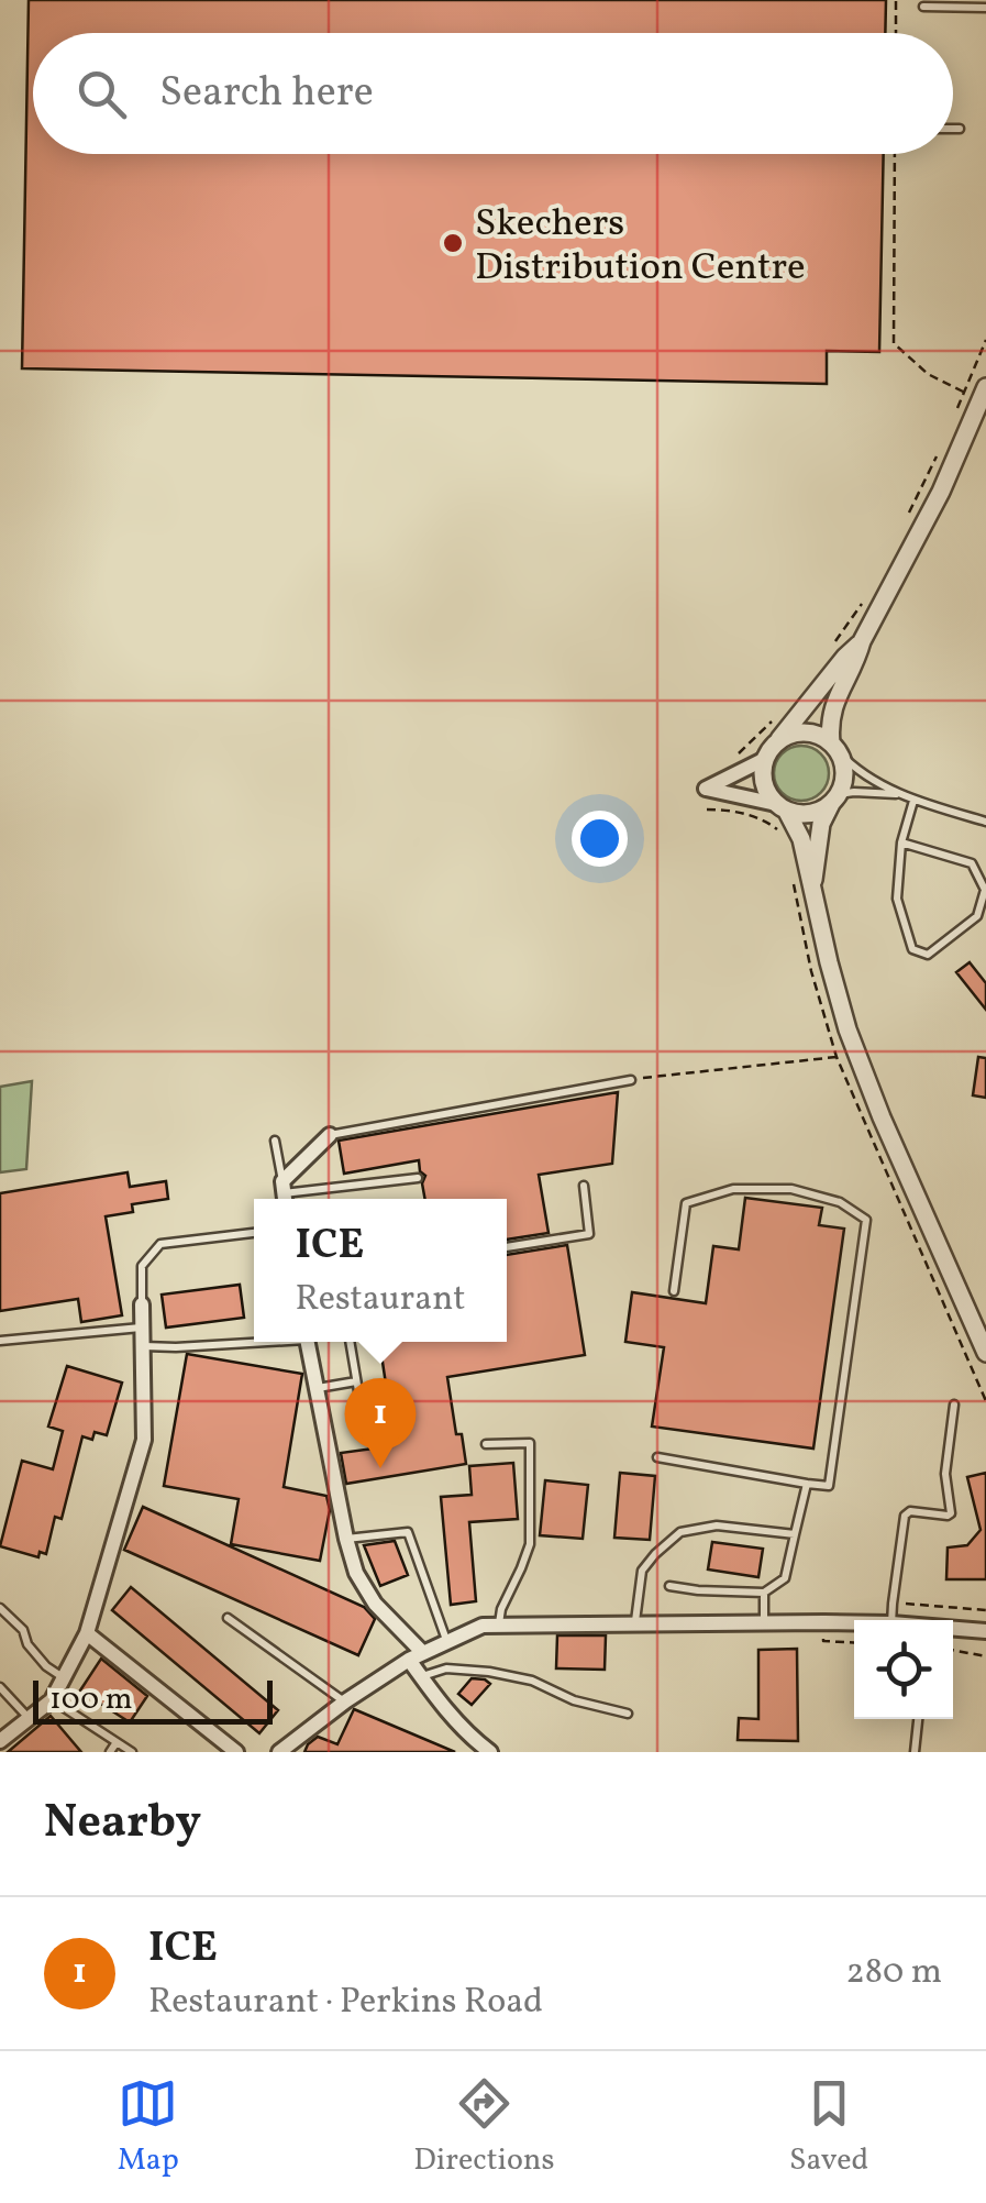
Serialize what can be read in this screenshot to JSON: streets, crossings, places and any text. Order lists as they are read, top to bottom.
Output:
{
  "places": ["Skechers Distribution Centre"],
  "scale_bar": "100 m",
  "page": {
    "search": "Search here",
    "popup": ["ICE", "Restaurant"],
    "pins": "1",
    "scale": "100 m",
    "heading": "Nearby",
    "list": [
      {
        "mark": "1",
        "name": "ICE",
        "note": "Restaurant · Perkins Road",
        "value": "280 m"
      }
    ],
    "nav": ["Map", "Directions", "Saved"]
  }
}
